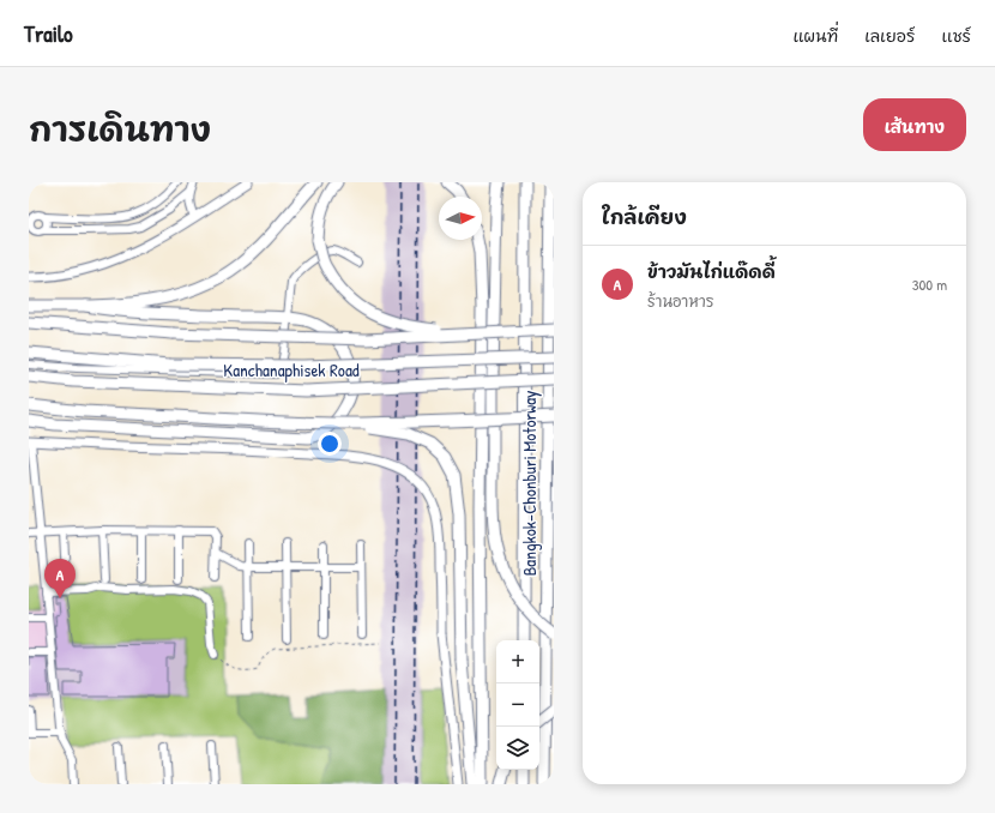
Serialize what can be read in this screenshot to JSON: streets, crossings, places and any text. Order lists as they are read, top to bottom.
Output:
{
  "streets": {
    "highway": ["Kanchanaphisek Road", "Bangkok-Chonburi Motorway"]
  },
  "north": "right",
  "page": {
    "header": "Trailo",
    "nav": ["แผนที่", "เลเยอร์", "แชร์"],
    "title": "การเดินทาง",
    "buttons": "เส้นทาง",
    "heading": "ใกล้เคียง",
    "list": [
      {
        "mark": "A",
        "name": "ข้าวมันไก่แด๊ดดี้",
        "note": "ร้านอาหาร",
        "value": "300 m"
      }
    ],
    "pins": "A",
    "map_buttons": ["+", "−"]
  }
}
